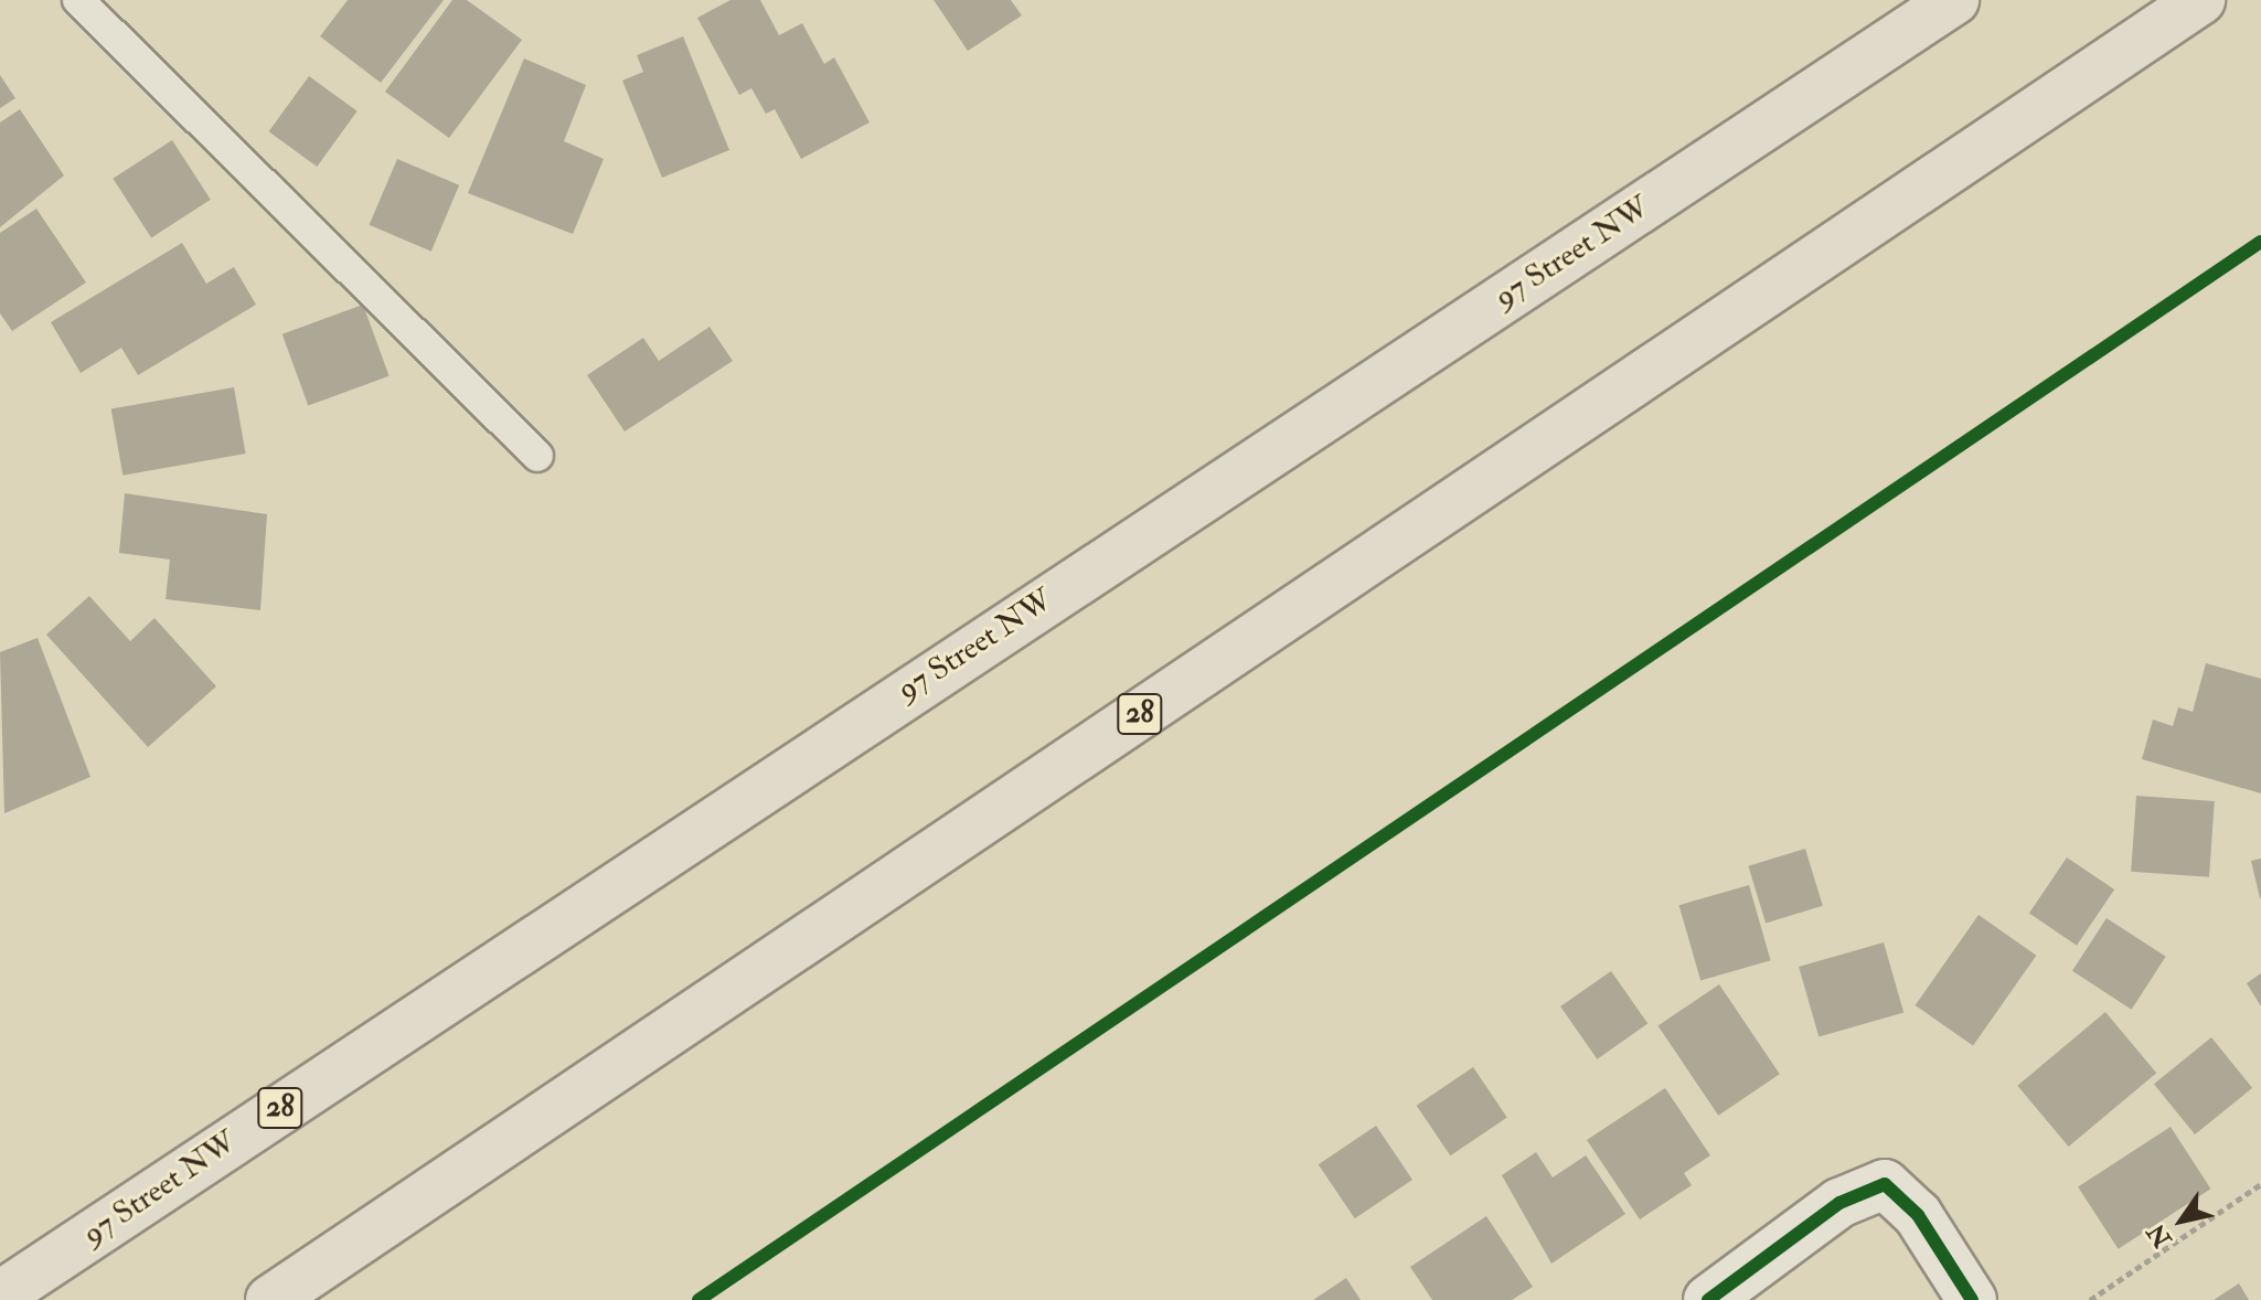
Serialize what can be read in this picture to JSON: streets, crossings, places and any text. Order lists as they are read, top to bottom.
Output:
{
  "streets": {
    "main road": ["97 Street NW", "28"]
  },
  "north": "bottom left"
}
